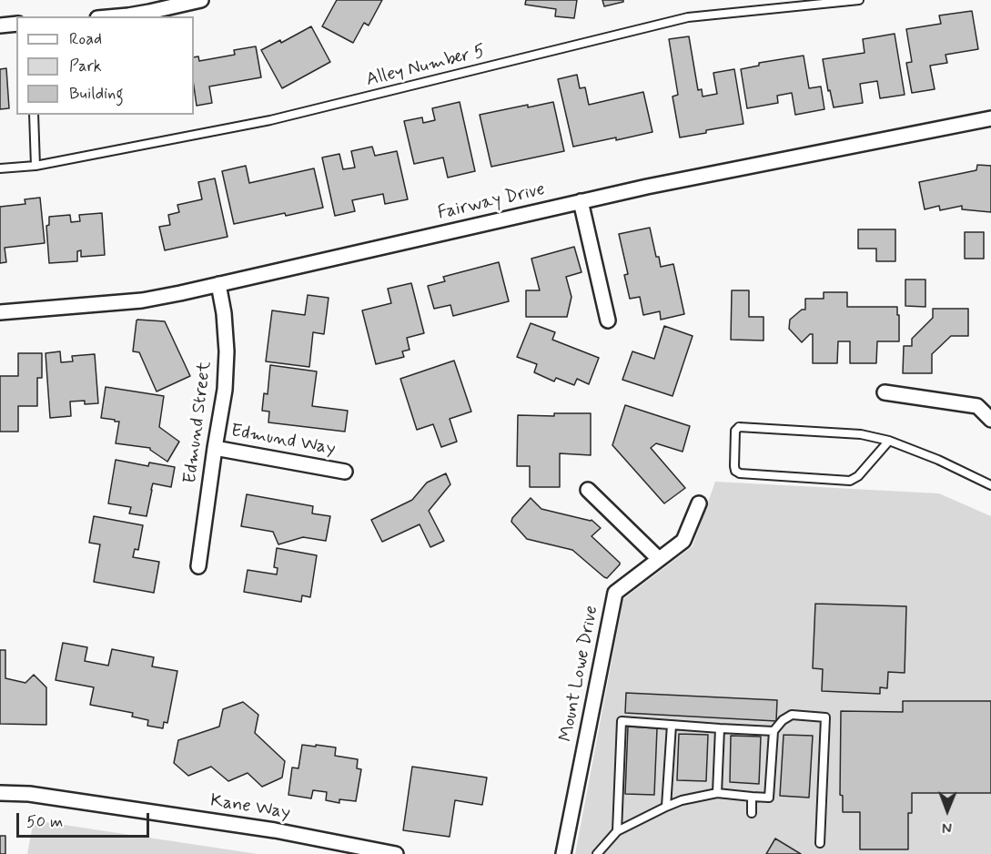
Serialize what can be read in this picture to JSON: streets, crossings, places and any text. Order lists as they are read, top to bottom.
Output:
{
  "streets": {
    "street": [
      "Fairway Drive",
      "Edmund Street",
      "Edmund Way",
      "Mount Lowe Drive",
      "Kane Way"
    ],
    "lane": ["Alley Number 5"]
  },
  "crossings": [
    ["Fairway Drive", "Edmund Street"],
    ["Edmund Street", "Edmund Way"]
  ],
  "legend": ["Road", "Park", "Building"],
  "scale_bar": "50 m",
  "north": "bottom"
}
